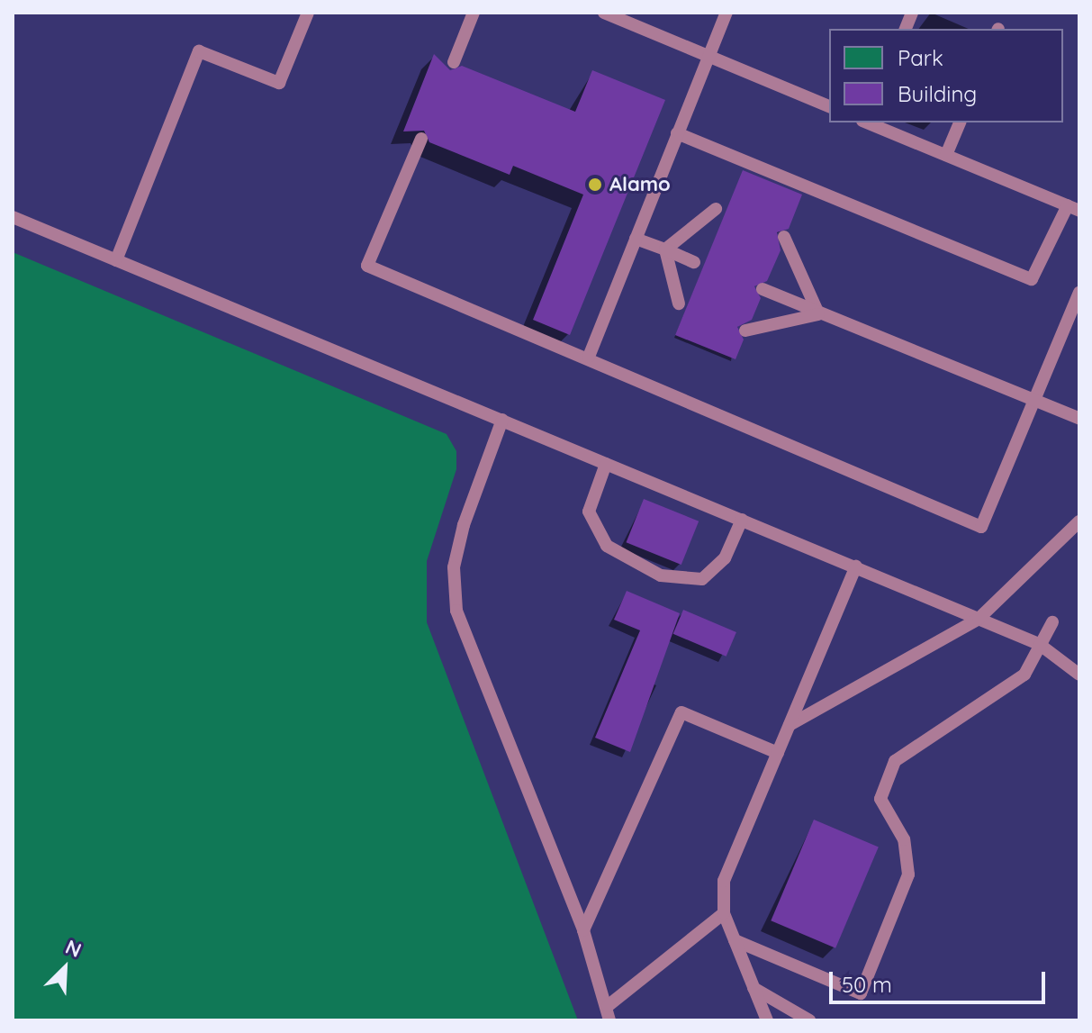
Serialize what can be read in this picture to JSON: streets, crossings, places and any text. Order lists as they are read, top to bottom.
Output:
{
  "places": ["Alamo"],
  "legend": ["Park", "Building"],
  "scale_bar": "50 m",
  "north": "top right"
}
